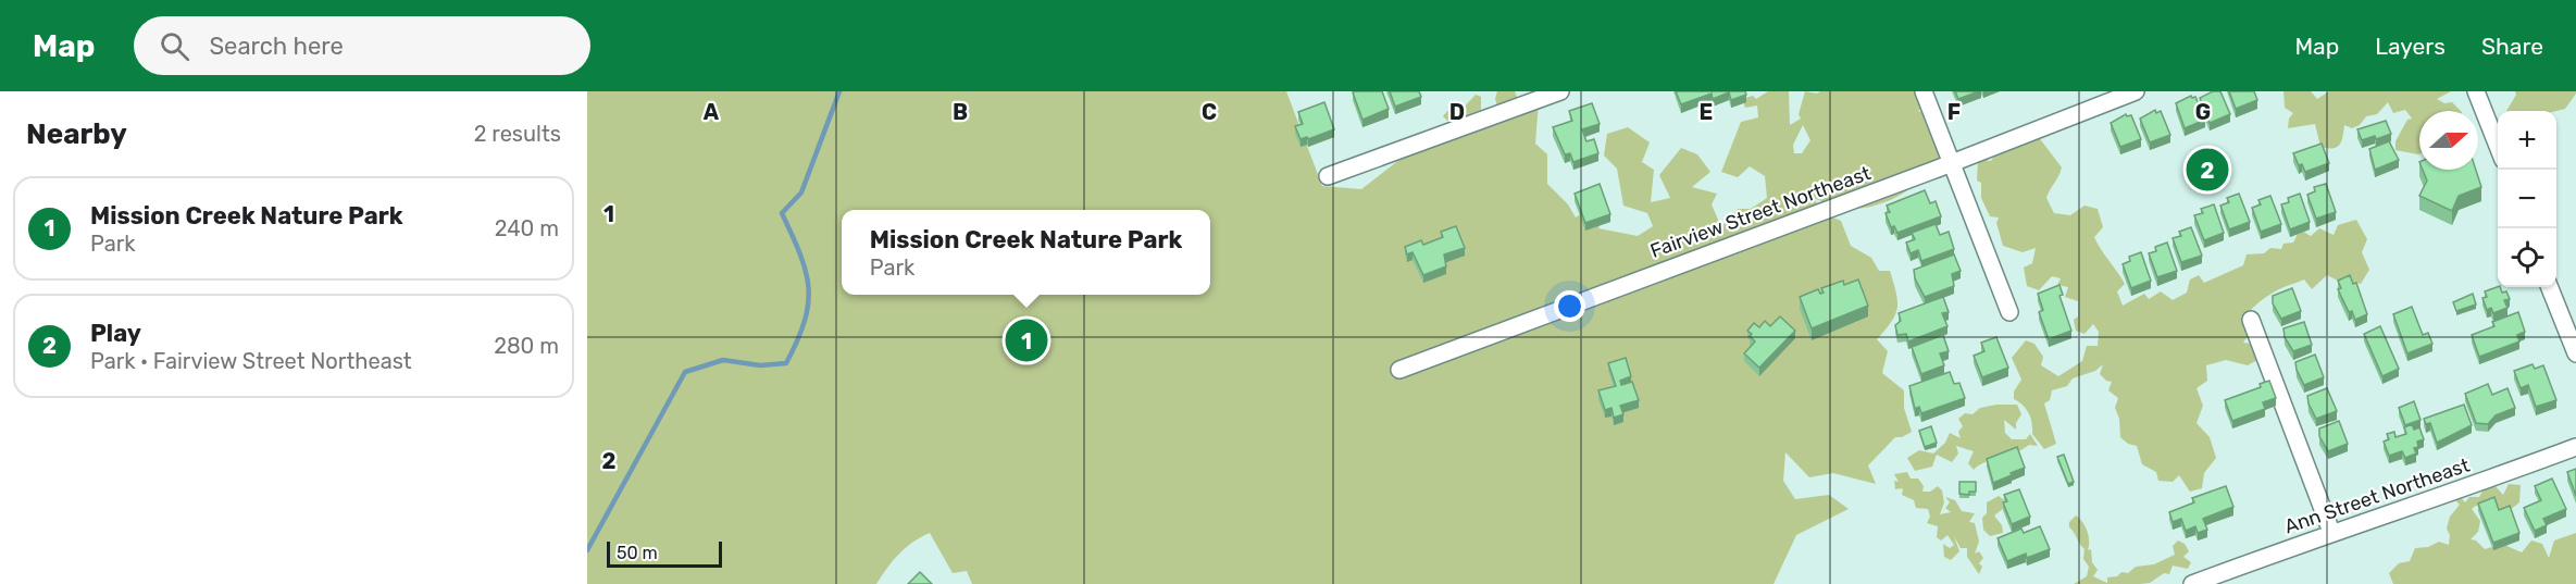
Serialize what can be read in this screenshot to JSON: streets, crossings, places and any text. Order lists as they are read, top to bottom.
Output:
{
  "streets": {
    "street": ["Fairview Street Northeast", "Ann Street Northeast"]
  },
  "scale_bar": "50 m",
  "north": "right",
  "page": {
    "header": "Map",
    "search": "Search here",
    "nav": ["Map", "Layers", "Share"],
    "heading": ["Nearby", "2 results"],
    "map_buttons": ["+", "−"],
    "pins": ["2", "1"],
    "list": [
      {
        "mark": "1",
        "name": "Mission Creek Nature Park",
        "note": "Park",
        "value": "240 m"
      },
      {
        "mark": "2",
        "name": "Play",
        "note": "Park · Fairview Street Northeast",
        "value": "280 m"
      }
    ],
    "popup": ["Mission Creek Nature Park", "Park"],
    "scale": "50 m"
  },
  "grid": {
    "columns": [
      "A",
      "B",
      "C",
      "D",
      "E",
      "F",
      "G"
    ],
    "rows": ["1", "2"]
  }
}
